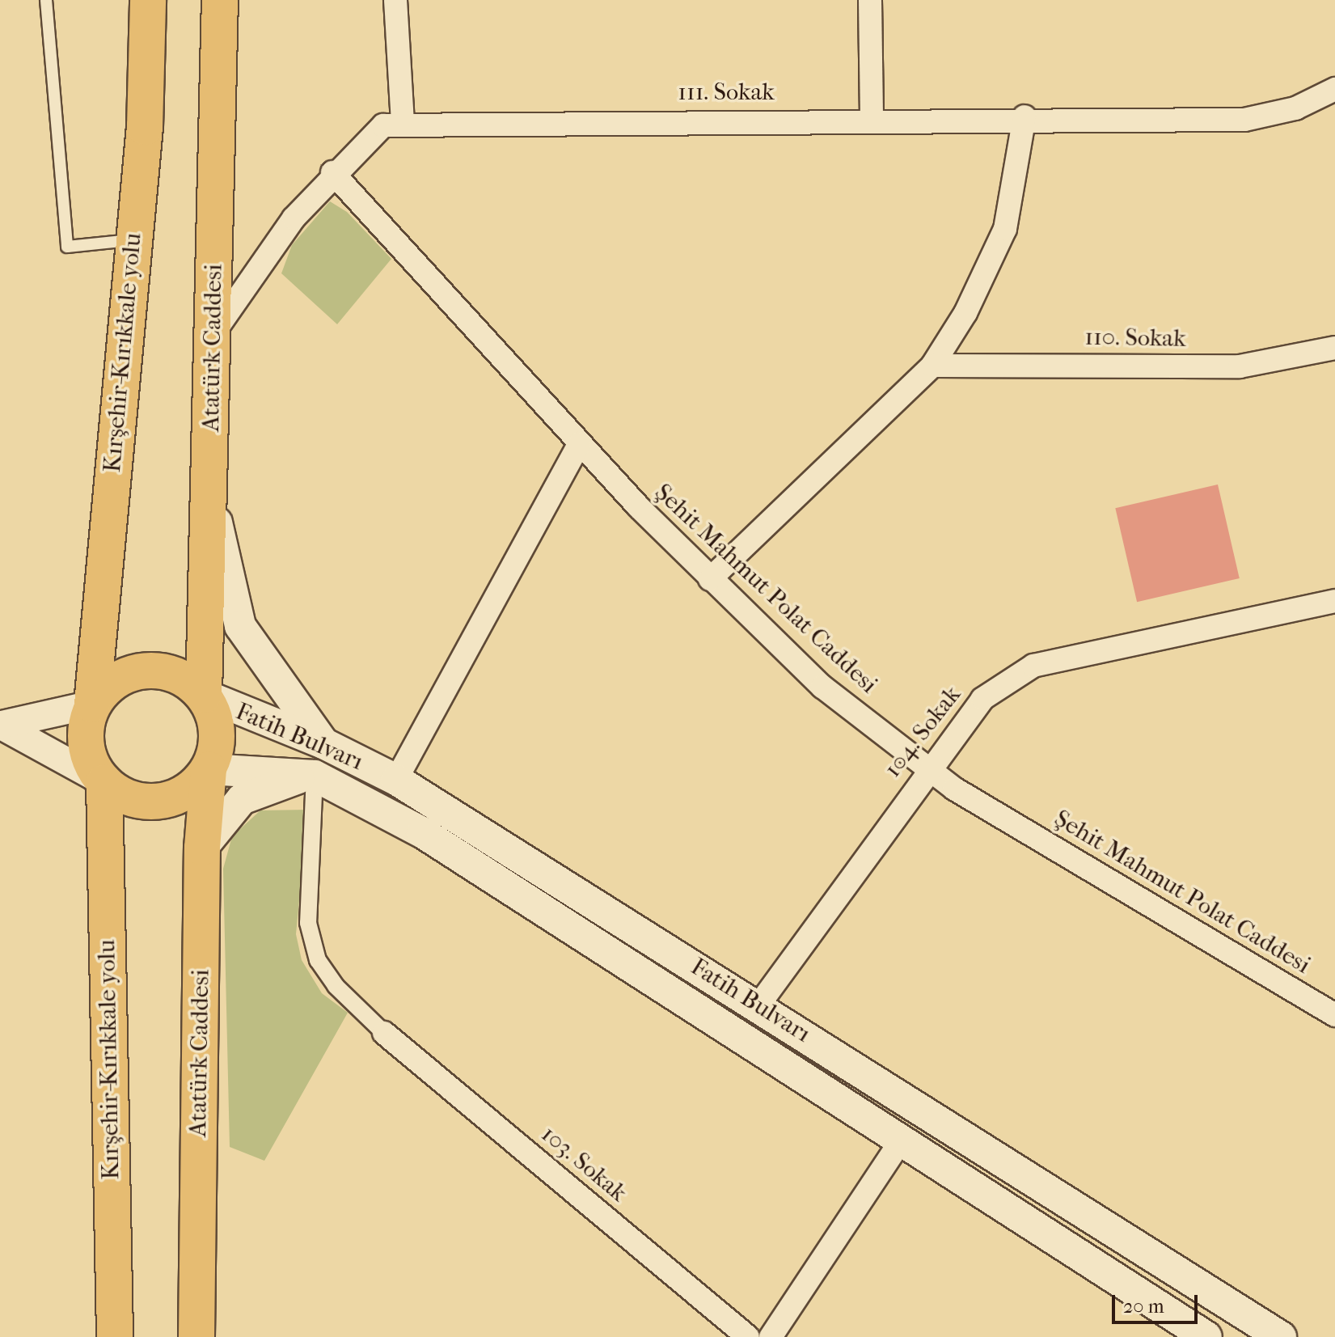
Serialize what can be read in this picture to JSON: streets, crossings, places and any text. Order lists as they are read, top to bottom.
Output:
{
  "streets": {
    "highway": ["Atatürk Caddesi", "Kırşehir-Kırıkkale yolu"],
    "main road": ["Fatih Bulvarı"],
    "street": [
      "111. Sokak",
      "110. Sokak",
      "Şehit Mahmut Polat Caddesi",
      "104. Sokak",
      "103. Sokak"
    ]
  },
  "crossings": [
    ["111. Sokak", "Atatürk Caddesi"],
    ["111. Sokak", "Şehit Mahmut Polat Caddesi"],
    ["Atatürk Caddesi", "Kırşehir-Kırıkkale yolu"],
    ["Atatürk Caddesi", "Fatih Bulvarı"],
    ["Kırşehir-Kırıkkale yolu", "Fatih Bulvarı"],
    ["Şehit Mahmut Polat Caddesi", "104. Sokak"],
    ["104. Sokak", "Fatih Bulvarı"]
  ],
  "scale_bar": "20 m"
}
